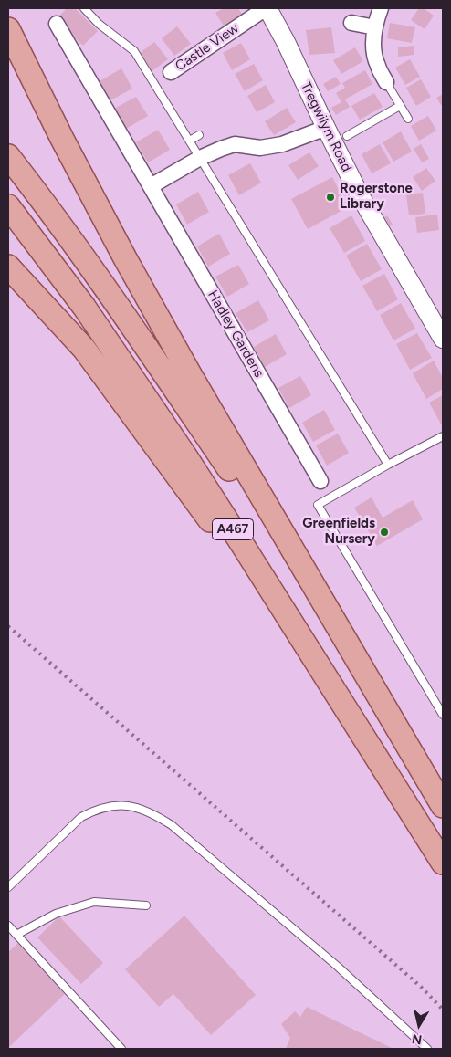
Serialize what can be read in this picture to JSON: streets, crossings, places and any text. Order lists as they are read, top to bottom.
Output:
{
  "streets": {
    "main road": ["A467"],
    "street": ["Castle View", "Tregwilym Road", "Hadley Gardens"]
  },
  "crossings": [
    ["Castle View", "Tregwilym Road"]
  ],
  "places": ["Rogerstone Library", "Greenfields Nursery"],
  "north": "bottom"
}
